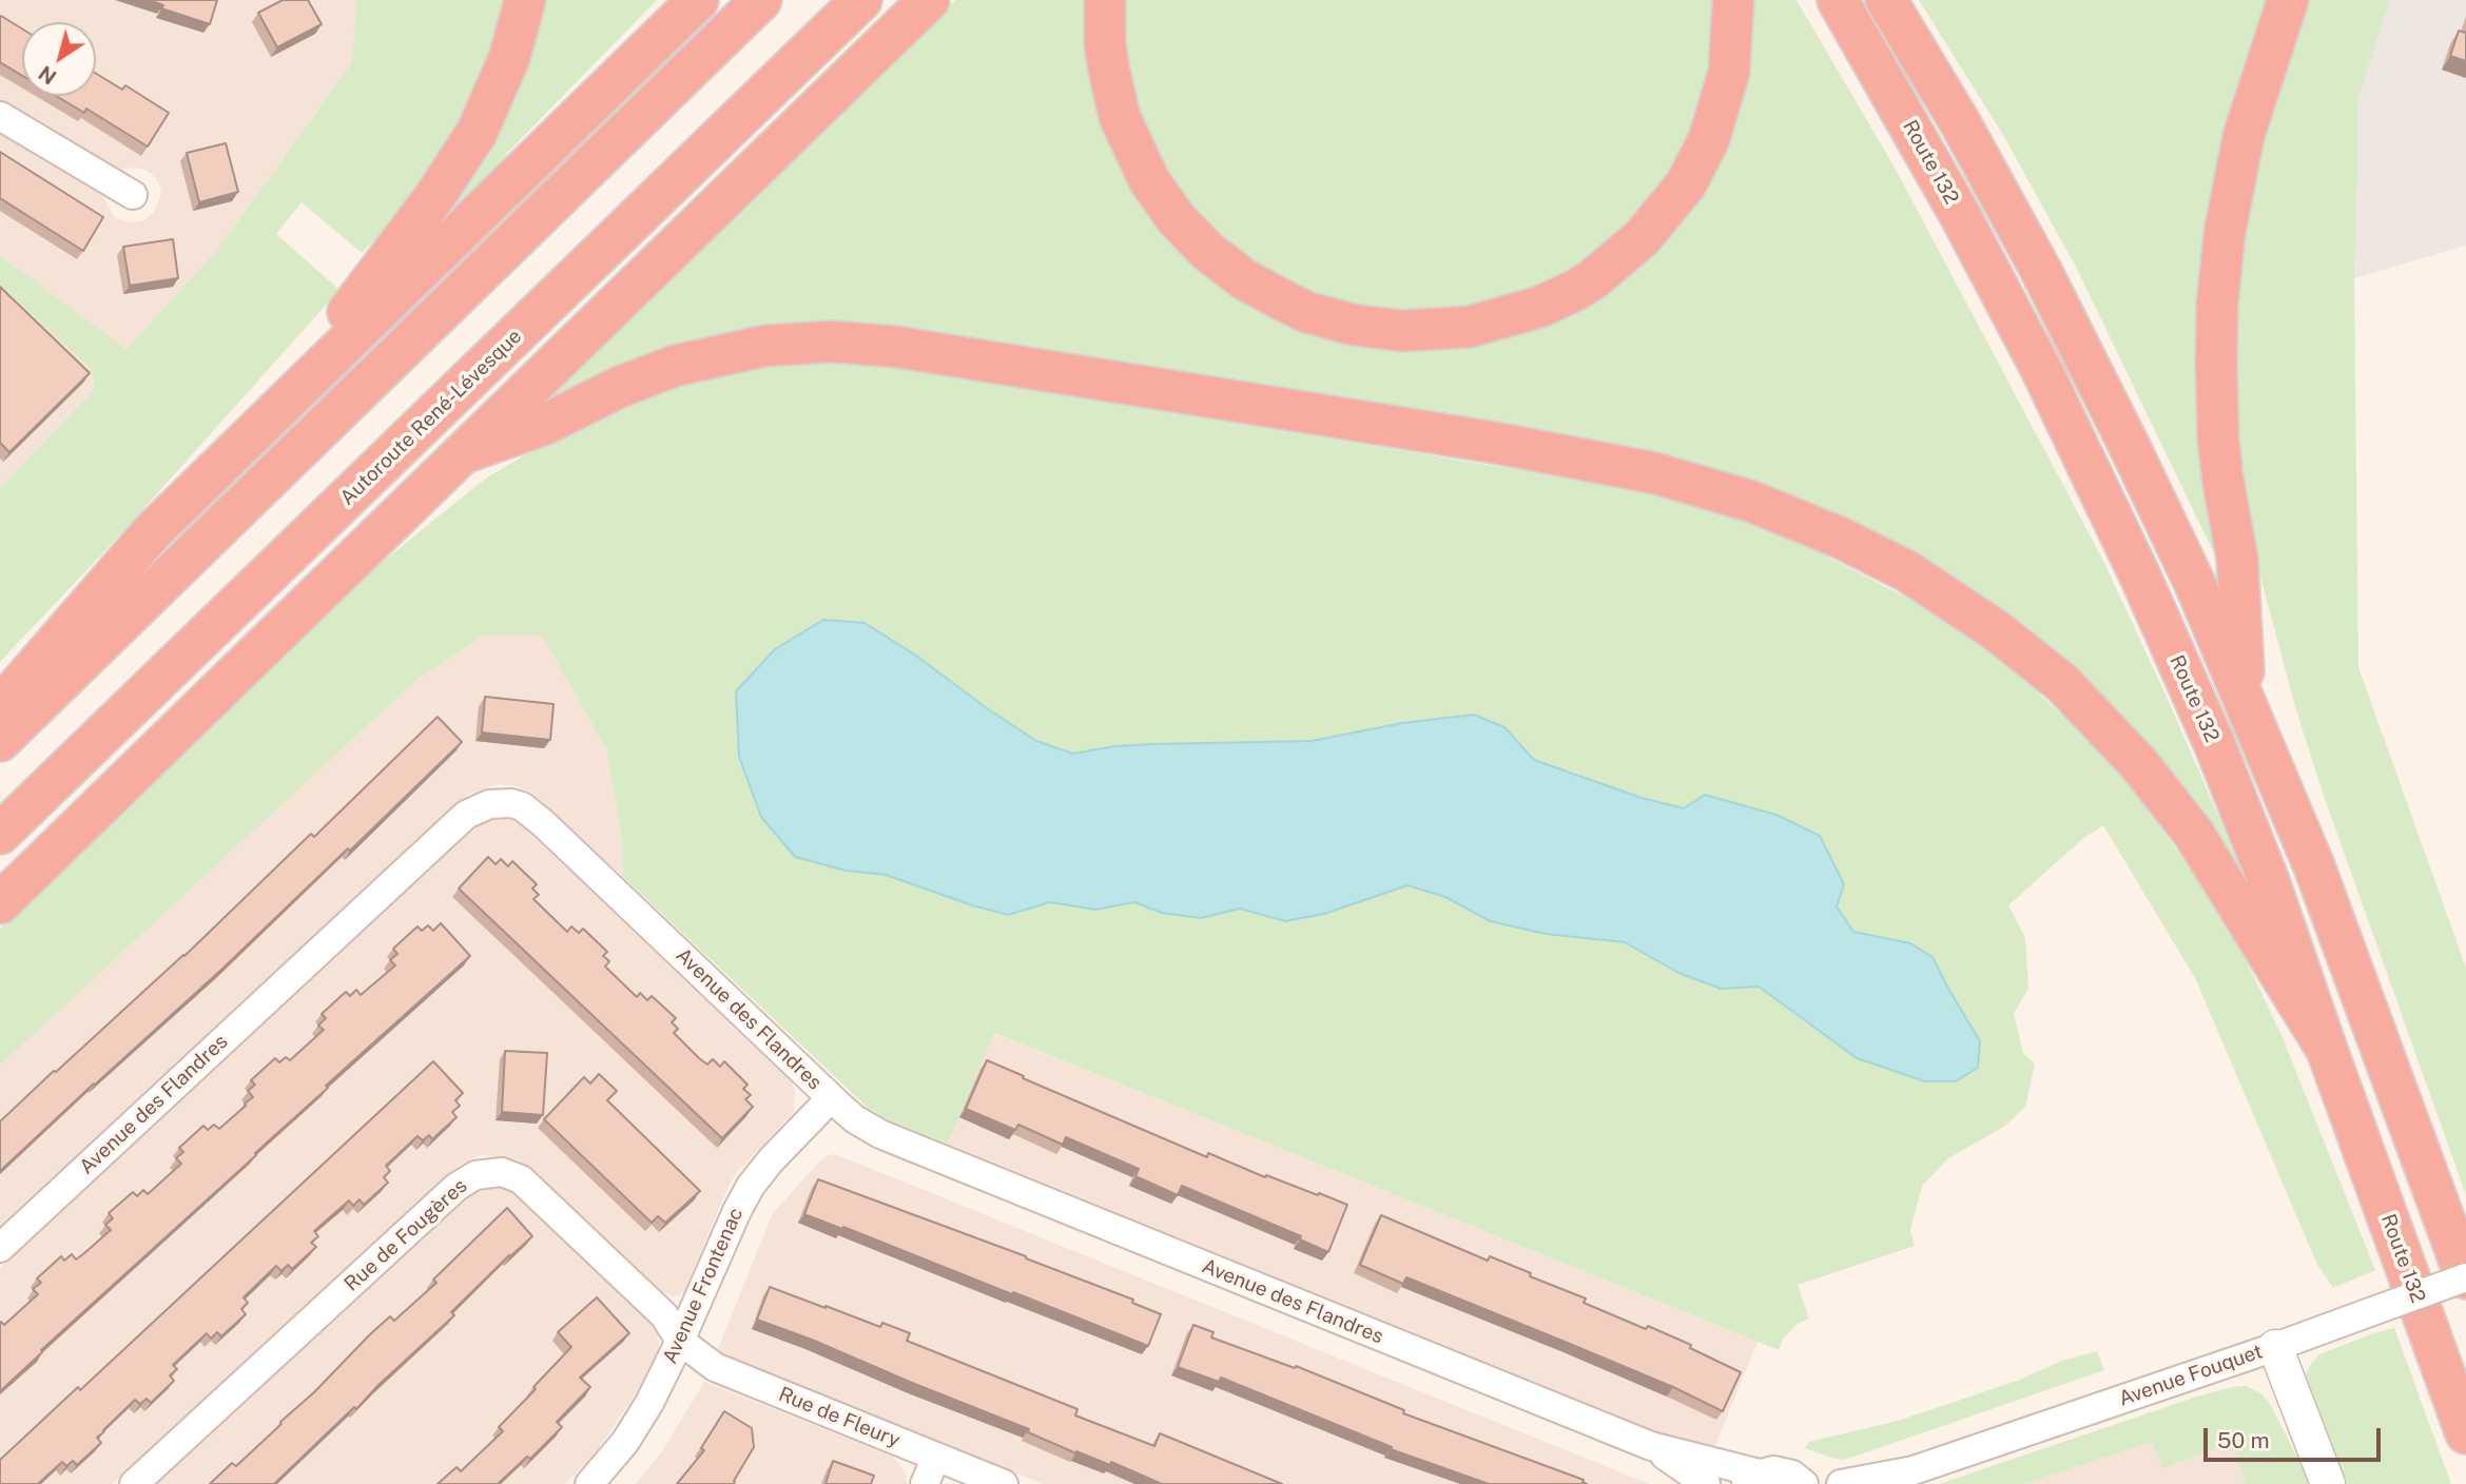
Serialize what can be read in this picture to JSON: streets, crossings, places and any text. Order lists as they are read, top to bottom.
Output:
{
  "streets": {
    "highway": ["Route 132", "Autoroute René-Lévesque"],
    "street": [
      "Avenue des Flandres",
      "Rue de Fougères",
      "Avenue Frontenac",
      "Avenue Fouquet",
      "Rue de Fleury"
    ]
  },
  "crossings": [
    ["Avenue des Flandres", "Avenue Frontenac"],
    ["Rue de Fougères", "Avenue Frontenac"],
    ["Rue de Fougères", "Rue de Fleury"],
    ["Avenue Frontenac", "Rue de Fleury"]
  ],
  "scale_bar": "50 m",
  "north": "bottom left"
}
